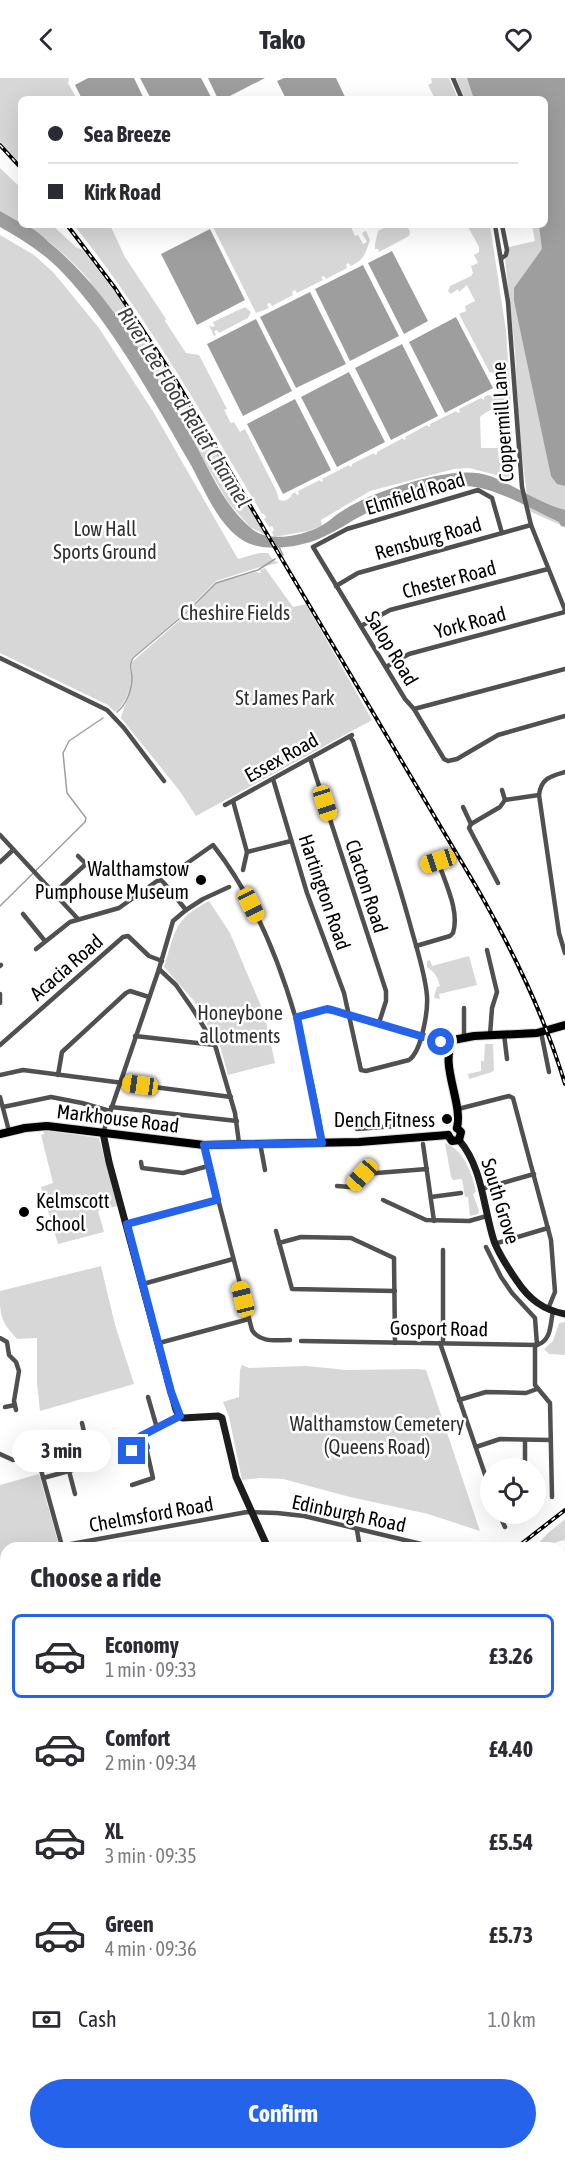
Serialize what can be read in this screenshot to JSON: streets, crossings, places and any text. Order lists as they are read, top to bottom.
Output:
{
  "streets": {
    "main road": ["Markhouse Road"],
    "street": [
      "Coppermill Lane",
      "Elmfield Road",
      "Rensburg Road",
      "Chester Road",
      "York Road",
      "Salop Road",
      "Essex Road",
      "Clacton Road",
      "Hartington Road",
      "Acacia Road",
      "South Grove",
      "Gosport Road",
      "Edinburgh Road",
      "Chelmsford Road"
    ]
  },
  "crossings": [
    ["Coppermill Lane", "Rensburg Road"],
    ["Coppermill Lane", "Chester Road"],
    ["Coppermill Lane", "York Road"],
    ["Elmfield Road", "Rensburg Road"],
    ["Elmfield Road", "Salop Road"],
    ["Rensburg Road", "Salop Road"],
    ["Chester Road", "Salop Road"],
    ["York Road", "Salop Road"],
    ["Essex Road", "Clacton Road"],
    ["Essex Road", "Hartington Road"],
    ["Markhouse Road", "South Grove"],
    ["Edinburgh Road", "Chelmsford Road"]
  ],
  "water": ["River Lee Flood Relief Channel"],
  "parks": [
    "Low Hall Sports Ground",
    "Cheshire Fields",
    "St James Park",
    "Honeybone allotments",
    "Walthamstow Cemetery (Queens Road)"
  ],
  "places": ["Walthamstow Pumphouse Museum", "Dench Fitness", "Kelmscott School"],
  "page": {
    "header": "Tako",
    "banner": ["Sea Breeze", "Kirk Road"],
    "bubble": "3 min",
    "heading": "Choose a ride",
    "list": [
      {
        "name": "Economy",
        "note": "1 min · 09:33",
        "value": "£3.26"
      },
      {
        "name": "Comfort",
        "note": "2 min · 09:34",
        "value": "£4.40"
      },
      {
        "name": "XL",
        "note": "3 min · 09:35",
        "value": "£5.54"
      },
      {
        "name": "Green",
        "note": "4 min · 09:36",
        "value": "£5.73"
      }
    ],
    "pay": ["Cash", "1.0 km"],
    "buttons": "Confirm"
  }
}
